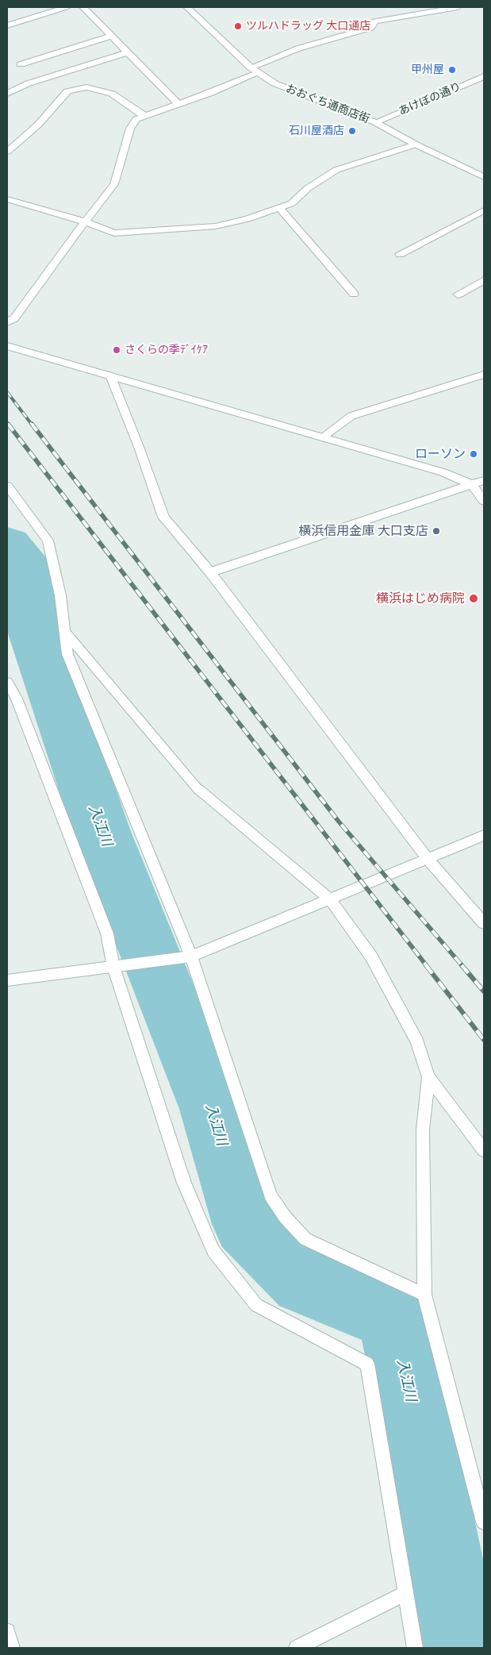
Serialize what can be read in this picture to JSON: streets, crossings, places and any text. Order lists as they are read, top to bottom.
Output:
{
  "streets": {
    "street": ["あけぼの通り", "おおぐち通商店街"]
  },
  "crossings": [
    ["あけぼの通り", "おおぐち通商店街"]
  ],
  "water": ["入江川"],
  "places": [
    "ツルハドラッグ 大口通店",
    "甲州屋",
    "石川屋酒店",
    "さくらの季ﾃﾞｲｹｱ",
    "ローソン",
    "横浜信用金庫 大口支店",
    "横浜はじめ病院"
  ]
}
